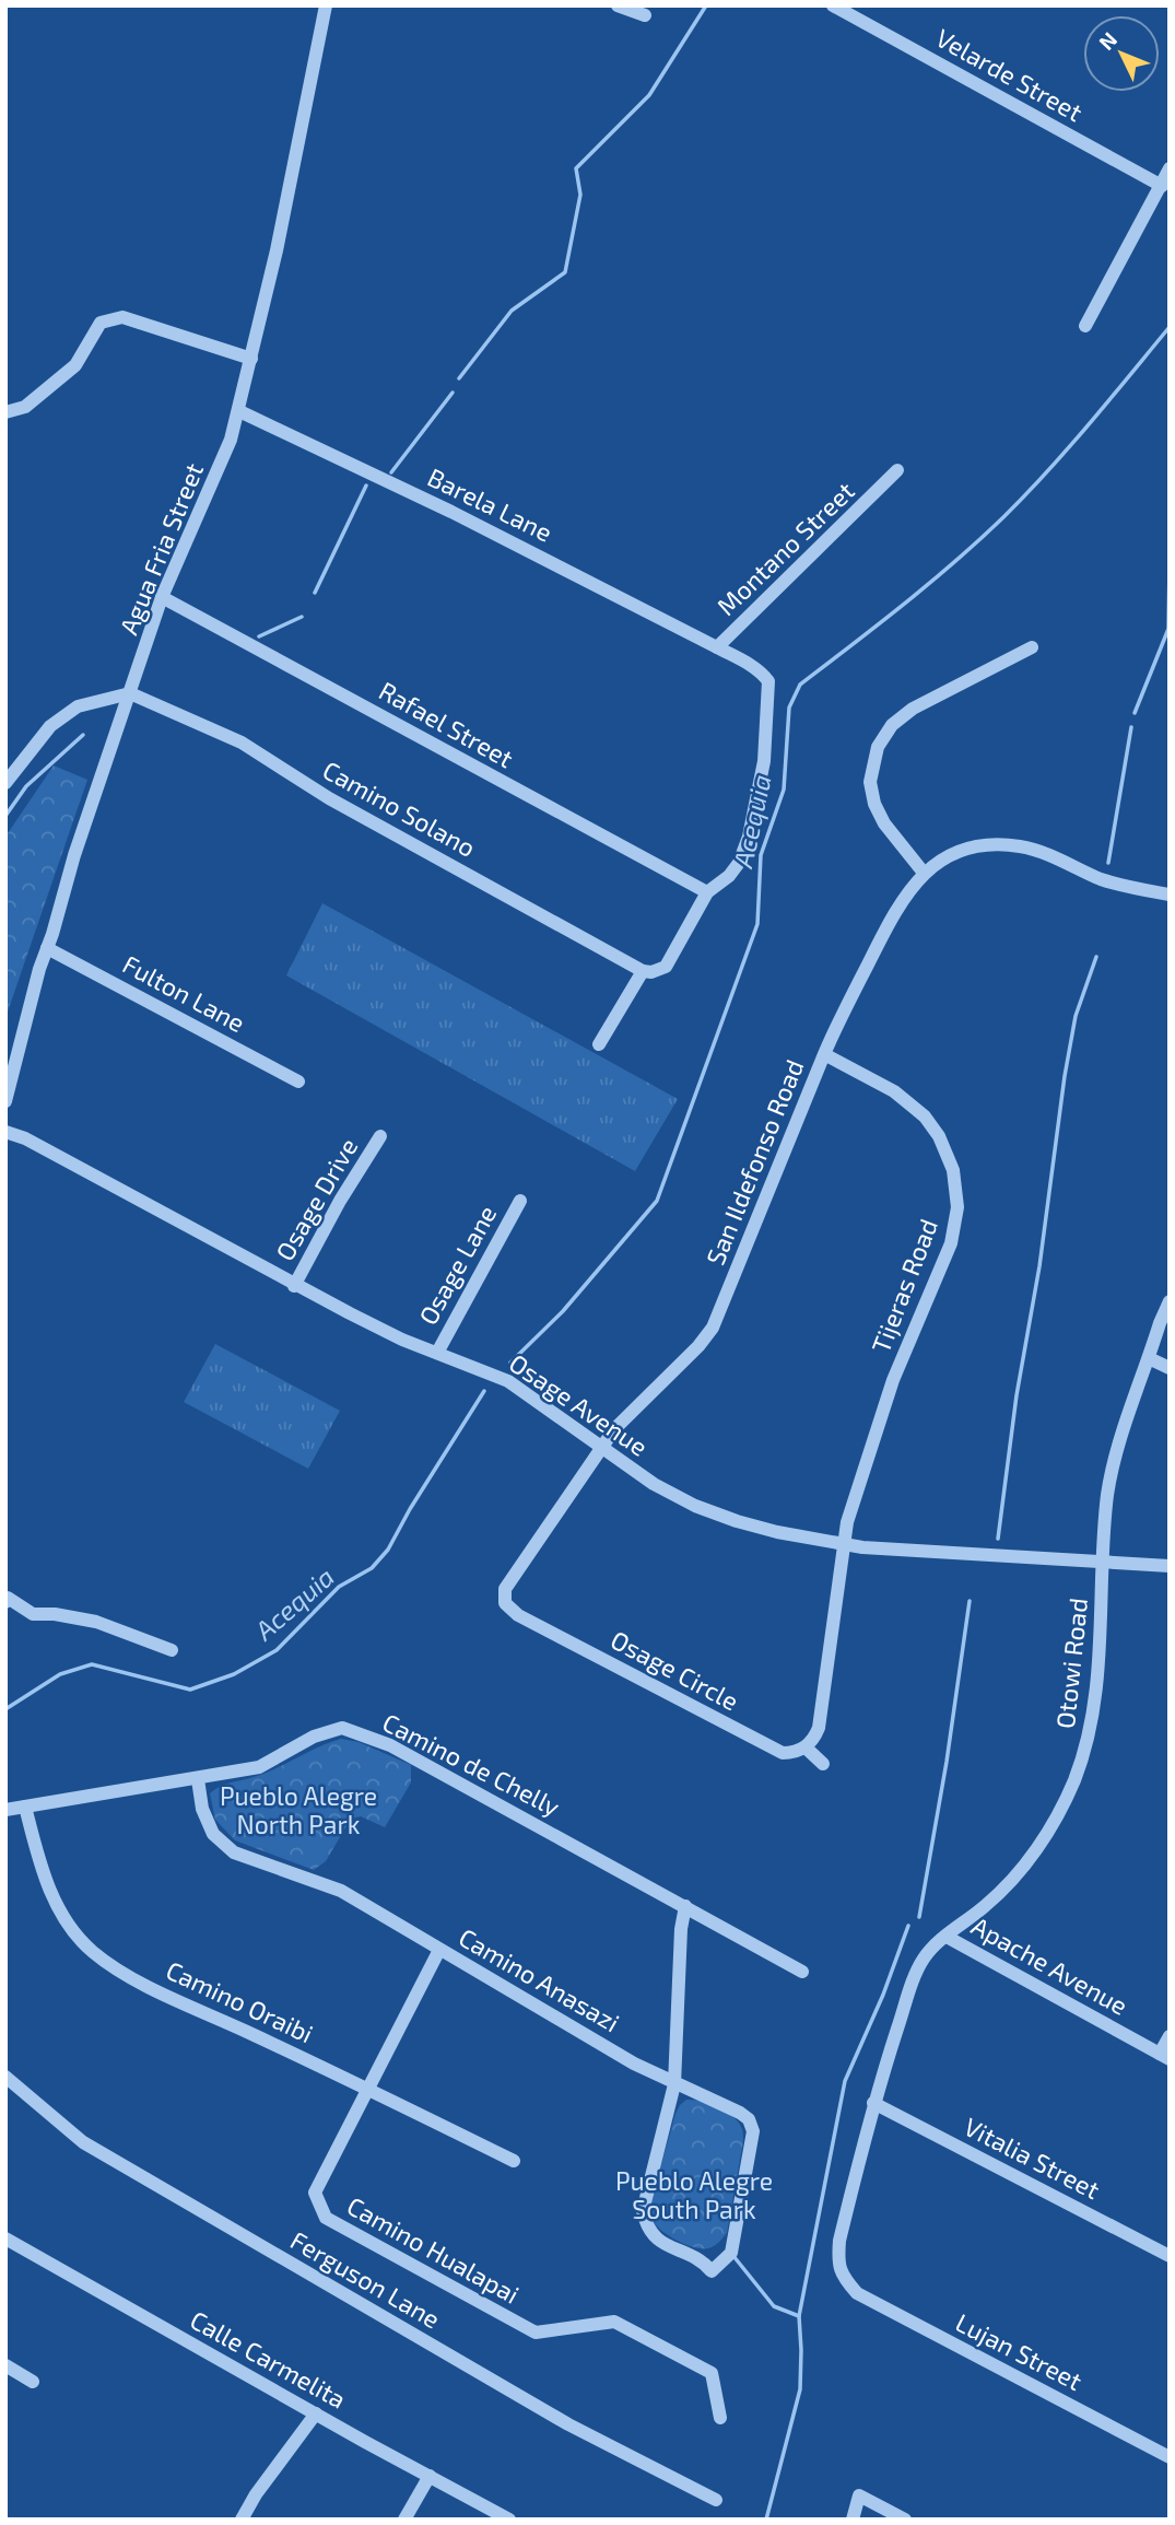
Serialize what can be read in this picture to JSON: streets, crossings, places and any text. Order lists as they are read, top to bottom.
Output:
{
  "streets": {
    "street": [
      "Velarde Street",
      "Barela Lane",
      "Agua Fria Street",
      "Montano Street",
      "Rafael Street",
      "Camino Solano",
      "Fulton Lane",
      "San Ildefonso Road",
      "Osage Drive",
      "Osage Lane",
      "Tijeras Road",
      "Osage Avenue",
      "Otowi Road",
      "Osage Circle",
      "Camino de Chelly",
      "Apache Avenue",
      "Camino Anasazi",
      "Camino Oraibi",
      "Vitalia Street",
      "Camino Hualapai",
      "Ferguson Lane",
      "Lujan Street",
      "Calle Carmelita"
    ]
  },
  "crossings": [
    ["Barela Lane", "Agua Fria Street"],
    ["Barela Lane", "Montano Street"],
    ["Agua Fria Street", "Rafael Street"],
    ["Agua Fria Street", "Camino Solano"],
    ["Agua Fria Street", "Fulton Lane"],
    ["Montano Street", "Rafael Street"],
    ["San Ildefonso Road", "Tijeras Road"],
    ["San Ildefonso Road", "Osage Avenue"],
    ["San Ildefonso Road", "Osage Circle"],
    ["Osage Drive", "Osage Avenue"],
    ["Osage Lane", "Osage Avenue"],
    ["Tijeras Road", "Osage Avenue"],
    ["Osage Avenue", "Otowi Road"],
    ["Osage Avenue", "Osage Circle"],
    ["Otowi Road", "Apache Avenue"],
    ["Otowi Road", "Vitalia Street"],
    ["Otowi Road", "Lujan Street"],
    ["Camino de Chelly", "Camino Anasazi"],
    ["Camino de Chelly", "Camino Oraibi"],
    ["Camino Anasazi", "Camino Hualapai"],
    ["Camino Oraibi", "Camino Hualapai"]
  ],
  "water": ["Acequia"],
  "parks": ["Pueblo Alegre North Park", "Pueblo Alegre South Park"],
  "north": "top left"
}
